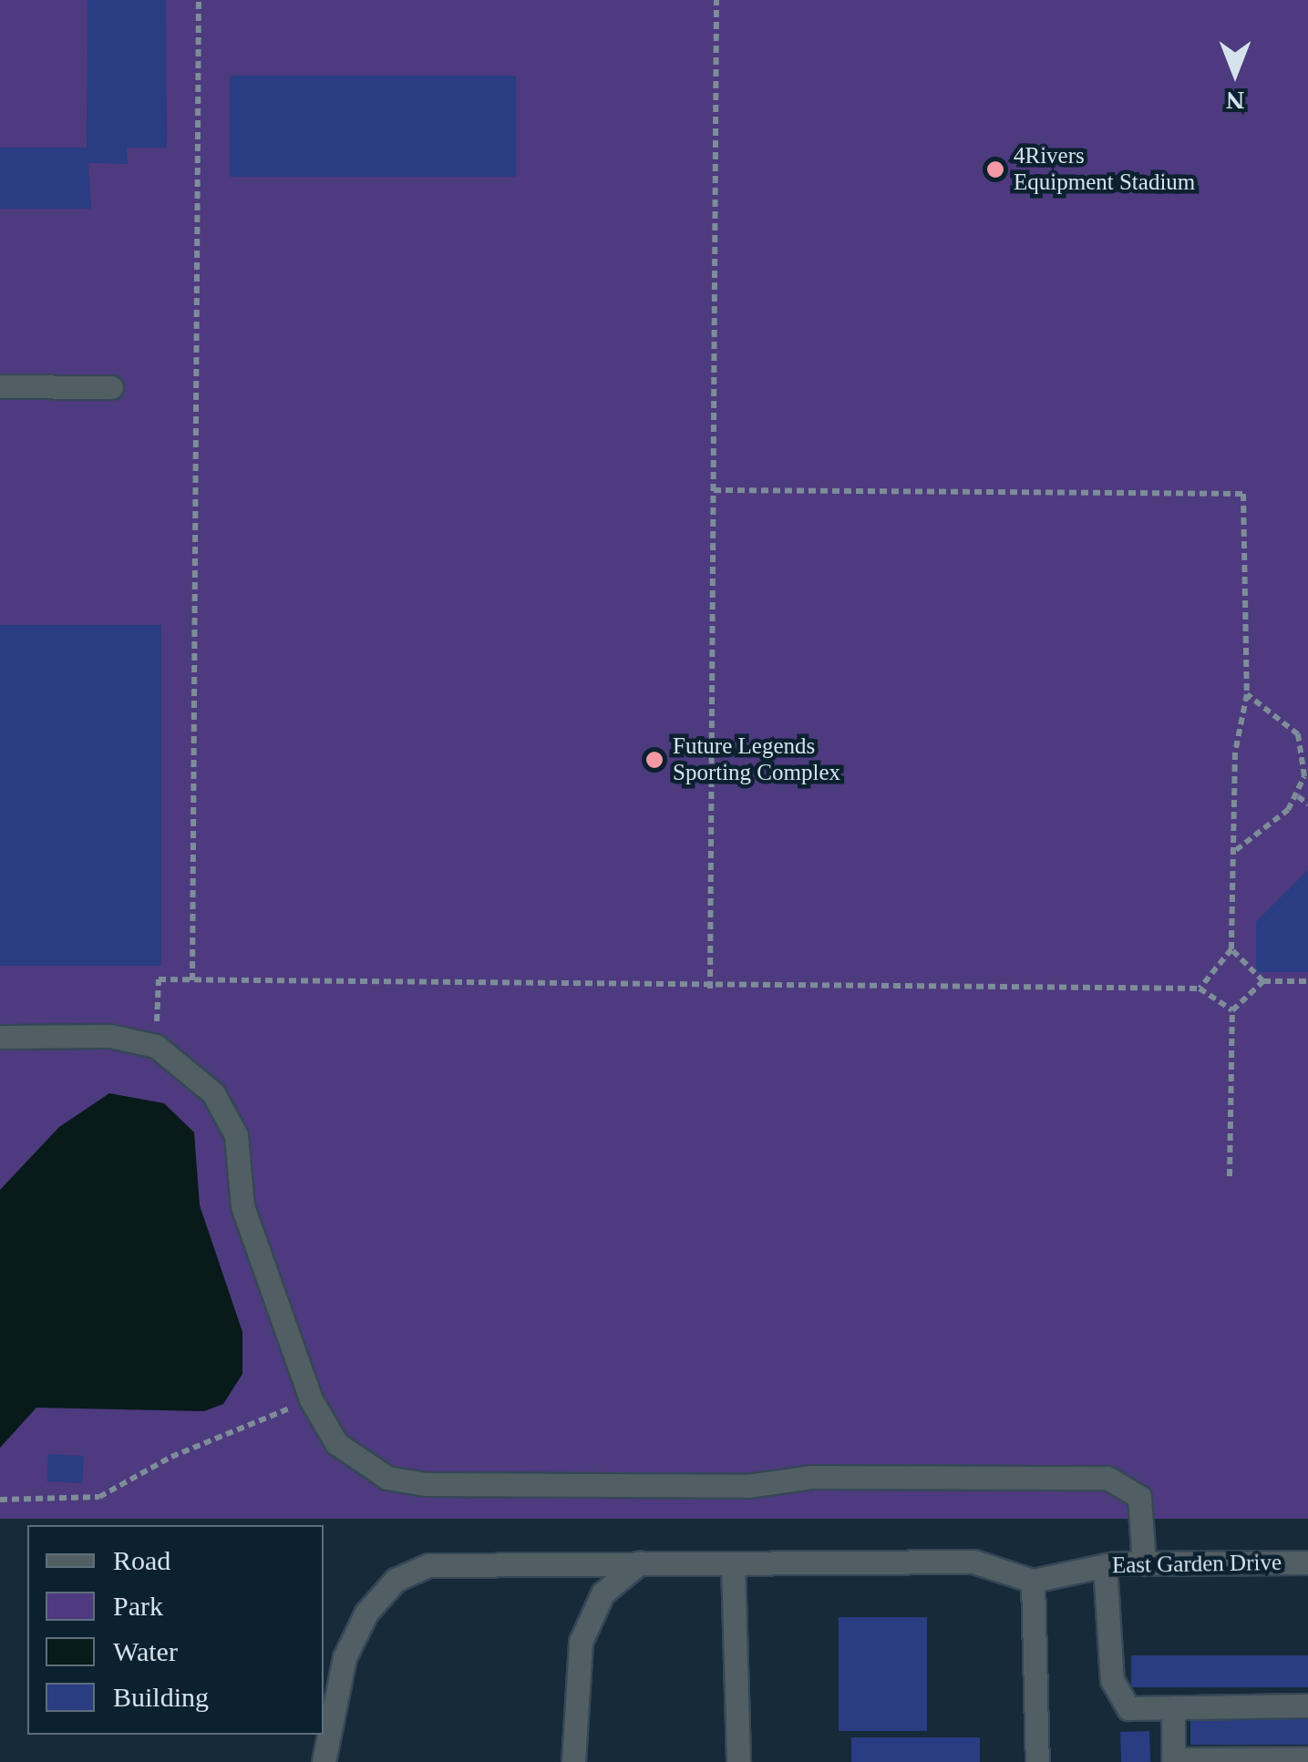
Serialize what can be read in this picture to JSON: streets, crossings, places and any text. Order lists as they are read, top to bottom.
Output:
{
  "streets": {
    "street": ["East Garden Drive"]
  },
  "places": ["4Rivers Equipment Stadium", "Future Legends Sporting Complex"],
  "legend": [
    "Road",
    "Park",
    "Water",
    "Building"
  ],
  "north": "bottom"
}
